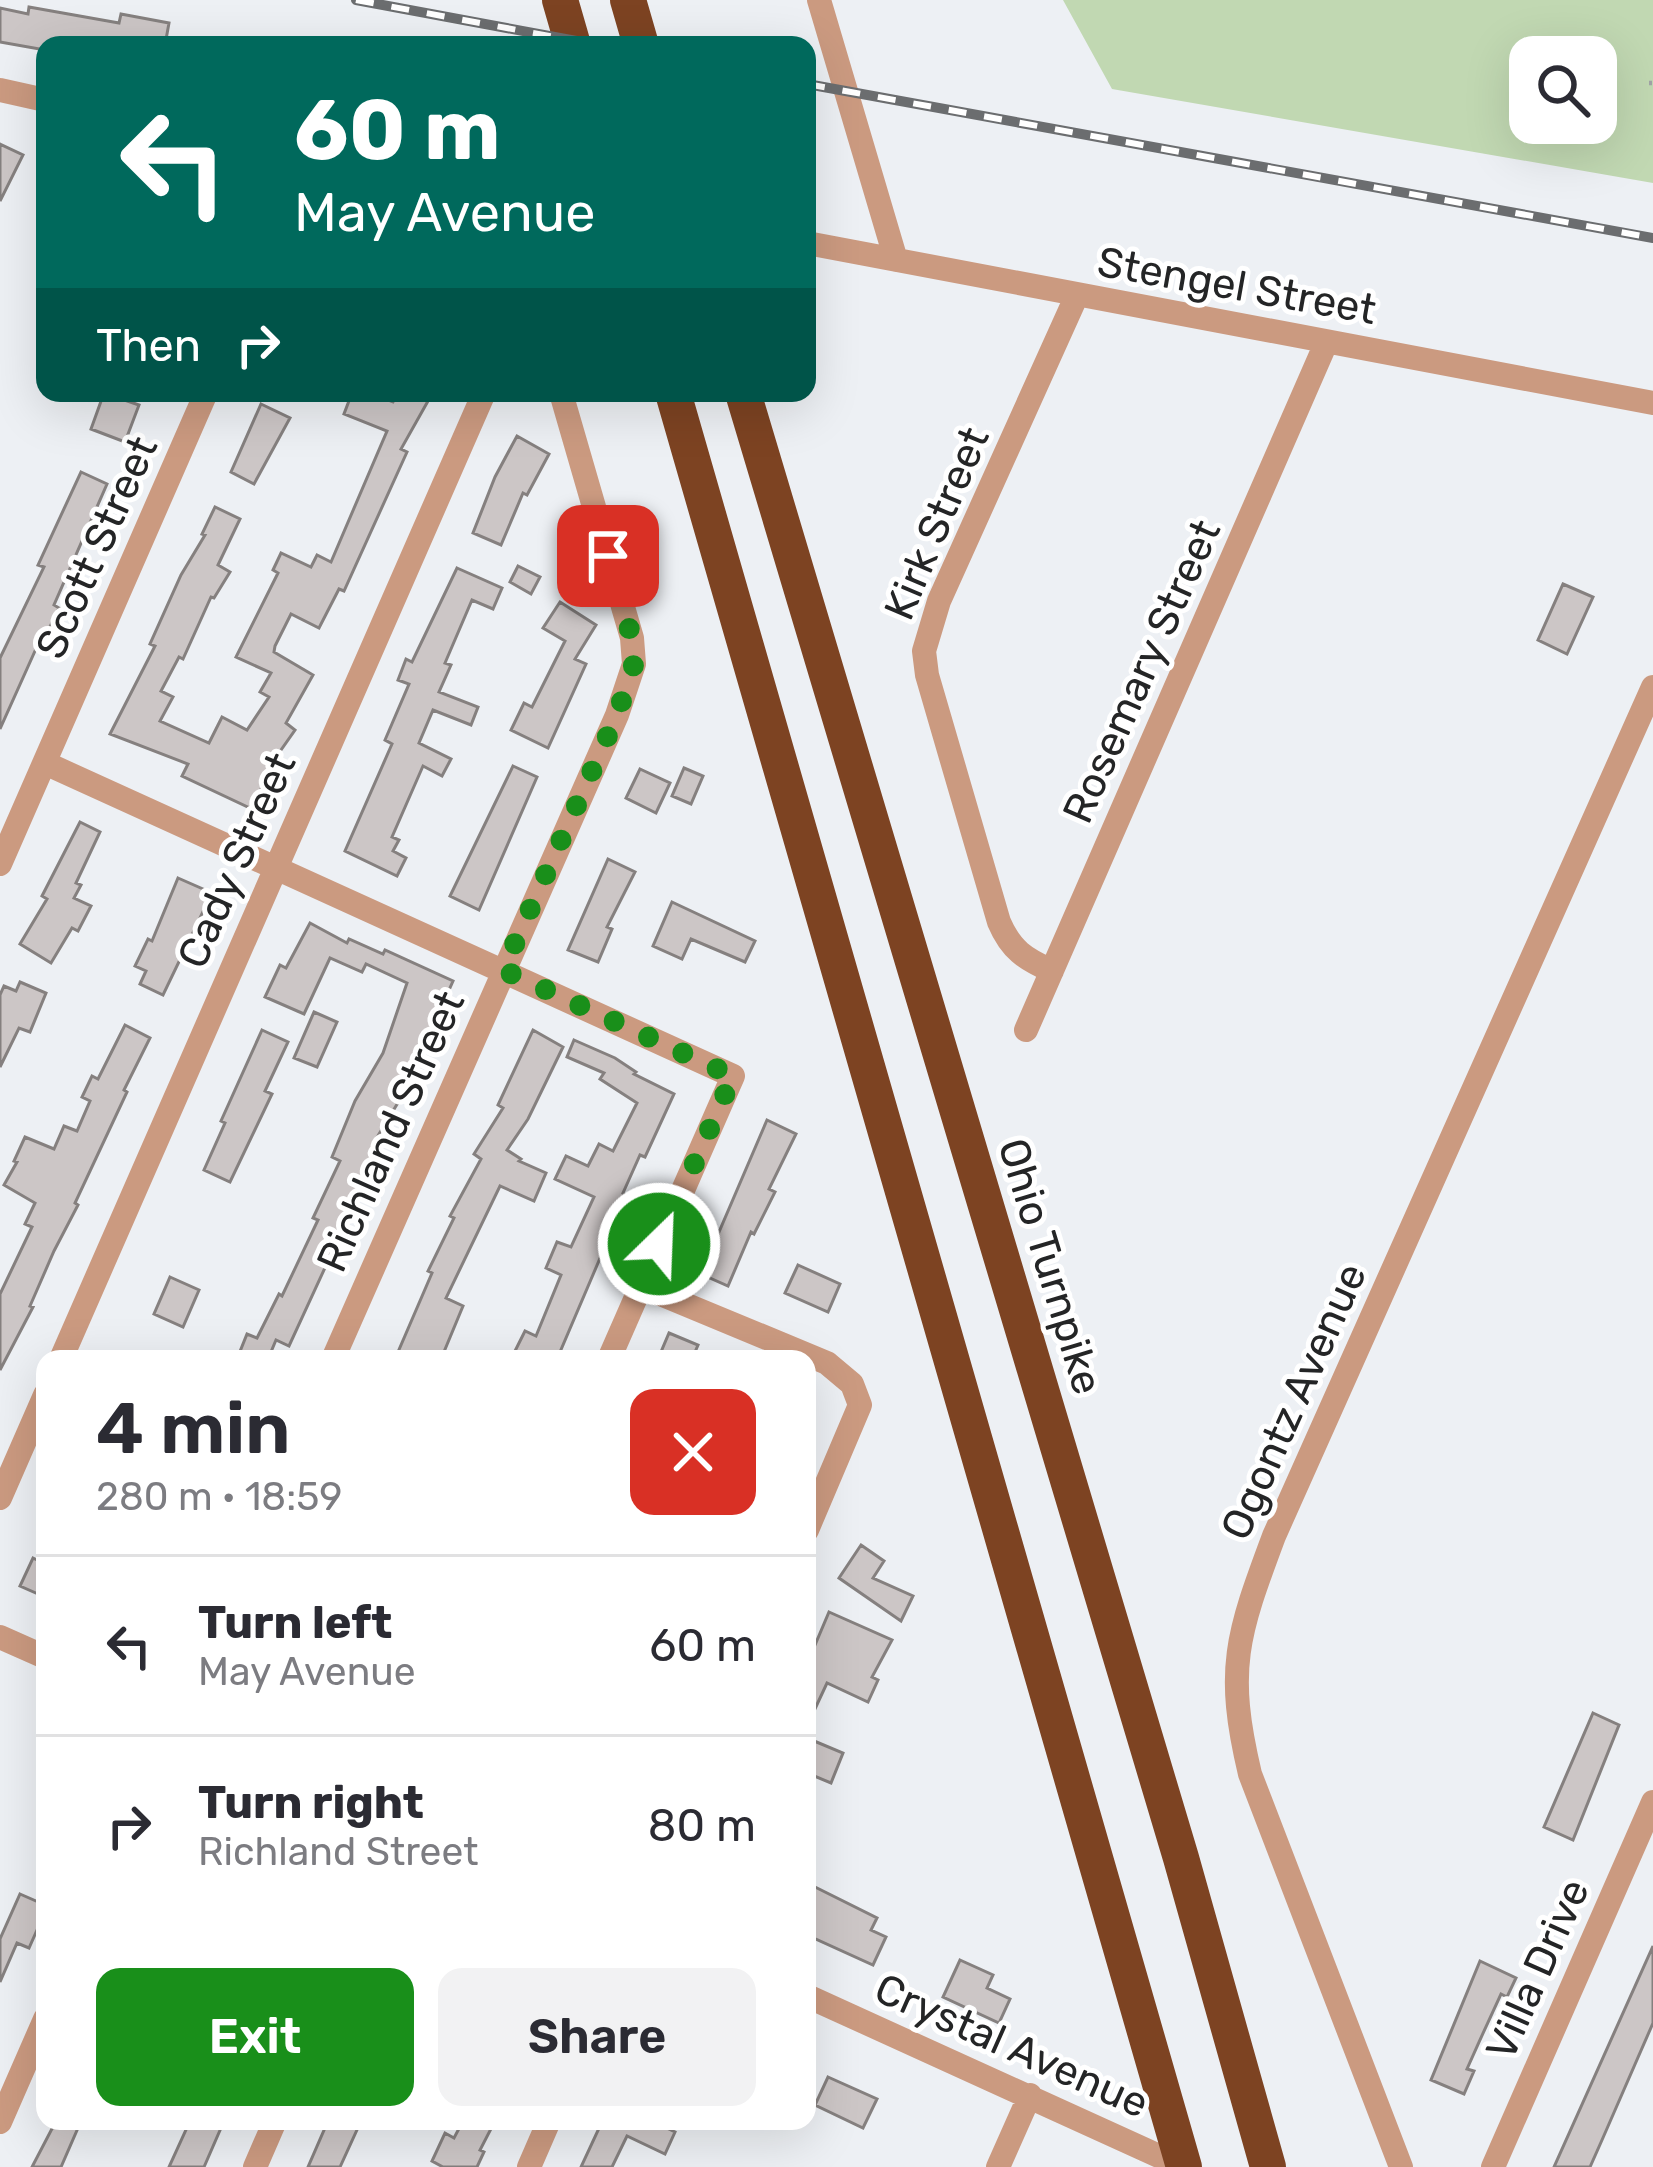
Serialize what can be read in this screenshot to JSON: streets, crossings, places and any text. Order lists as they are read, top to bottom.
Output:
{
  "streets": {
    "highway": ["Ohio Turnpike"],
    "street": [
      "Stengel Street",
      "Kirk Street",
      "Scott Street",
      "Rosemary Street",
      "Cady Street",
      "Richland Street",
      "Ogontz Avenue",
      "Villa Drive",
      "Crystal Avenue"
    ]
  },
  "crossings": [
    ["Stengel Street", "Kirk Street"],
    ["Stengel Street", "Rosemary Street"],
    ["Kirk Street", "Rosemary Street"]
  ],
  "page": {
    "turn": ["60 m", "May Avenue"],
    "then": "Then",
    "heading": ["4 min", "280 m · 18:59"],
    "list": [
      {
        "name": "Turn left",
        "note": "May Avenue",
        "value": "60 m"
      },
      {
        "name": "Turn right",
        "note": "Richland Street",
        "value": "80 m"
      }
    ],
    "buttons": ["Exit", "Share"]
  }
}
